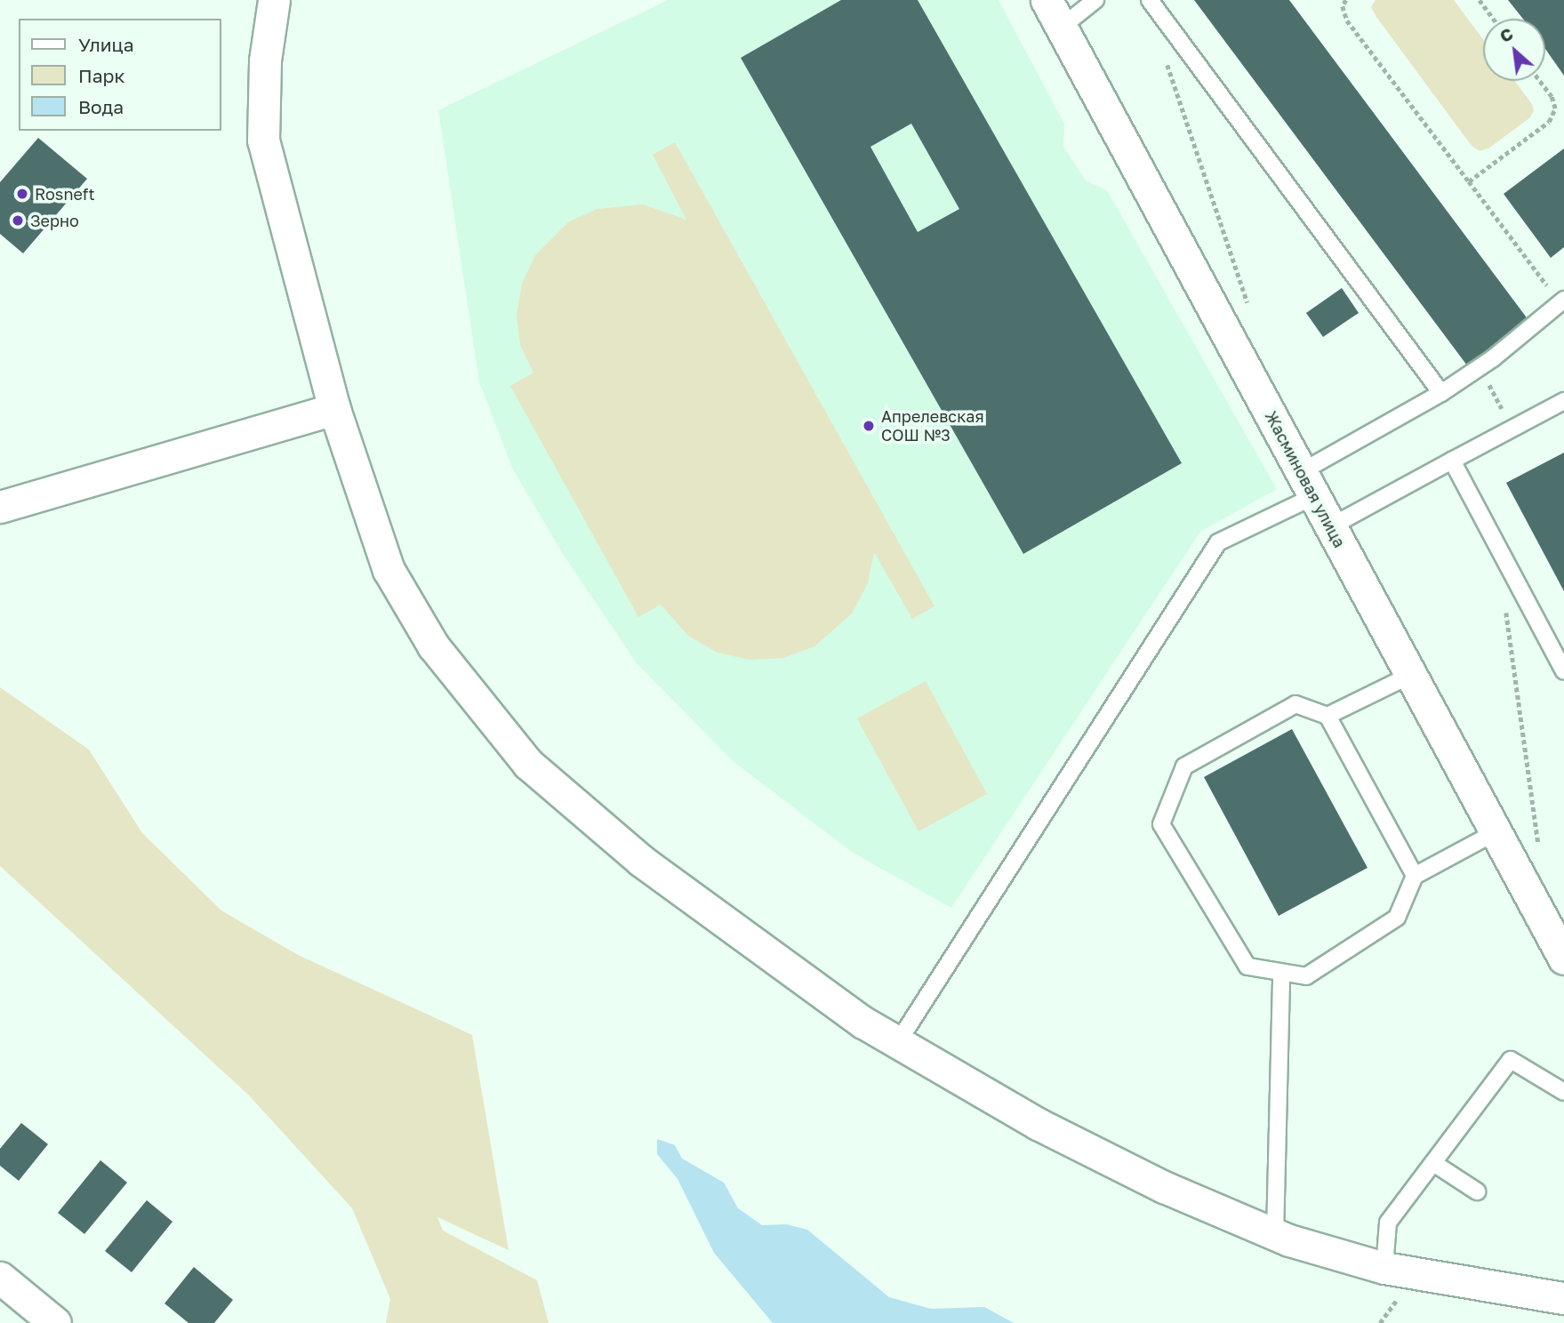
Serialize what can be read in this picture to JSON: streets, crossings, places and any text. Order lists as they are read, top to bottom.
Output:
{
  "streets": {
    "street": ["Жасминовая улица"]
  },
  "places": ["Rosneft", "Зерно", "Апрелевская СОШ №3"],
  "legend": ["Улица", "Парк", "Вода"],
  "north": "top left"
}
